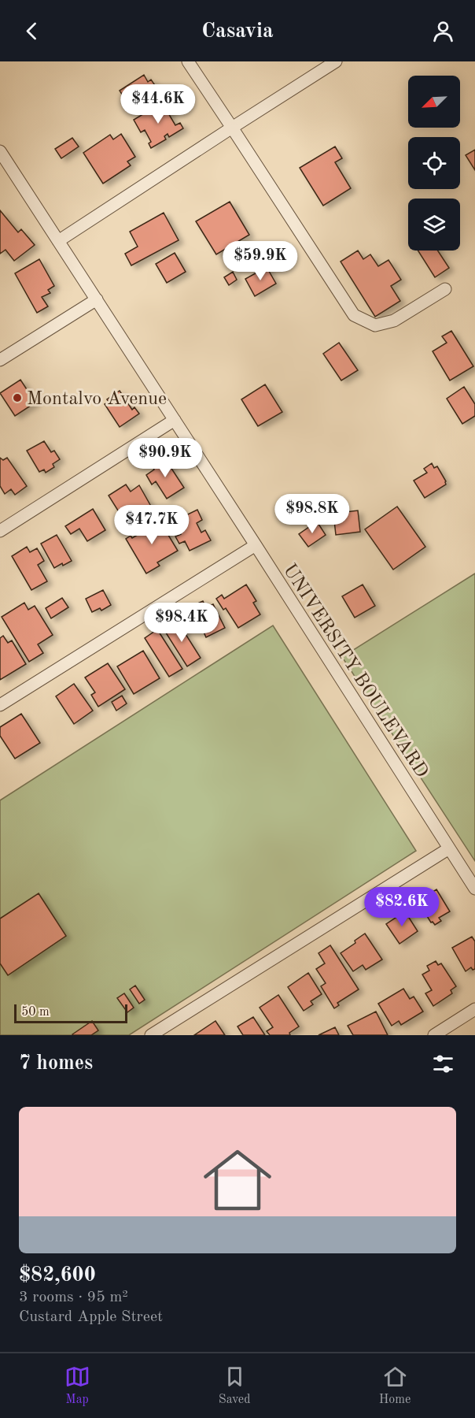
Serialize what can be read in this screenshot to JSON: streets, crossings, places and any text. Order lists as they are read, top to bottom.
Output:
{
  "streets": {
    "street": ["UNIVERSITY BOULEVARD"]
  },
  "places": ["Montalvo Avenue"],
  "scale_bar": "50 m",
  "north": "bottom left",
  "page": {
    "header": "Casavia",
    "price": [
      "$44.6K",
      "$59.9K",
      "$90.9K",
      "$98.8K",
      "$47.7K",
      "$98.4K",
      "$82.6K"
    ],
    "scale": "50 m",
    "heading": "7 homes",
    "list": [
      {
        "name": "$82,600",
        "note": "3 rooms · 95 m² · Custard Apple Street"
      }
    ],
    "tabs": ["Map", "Saved", "Home"]
  }
}
